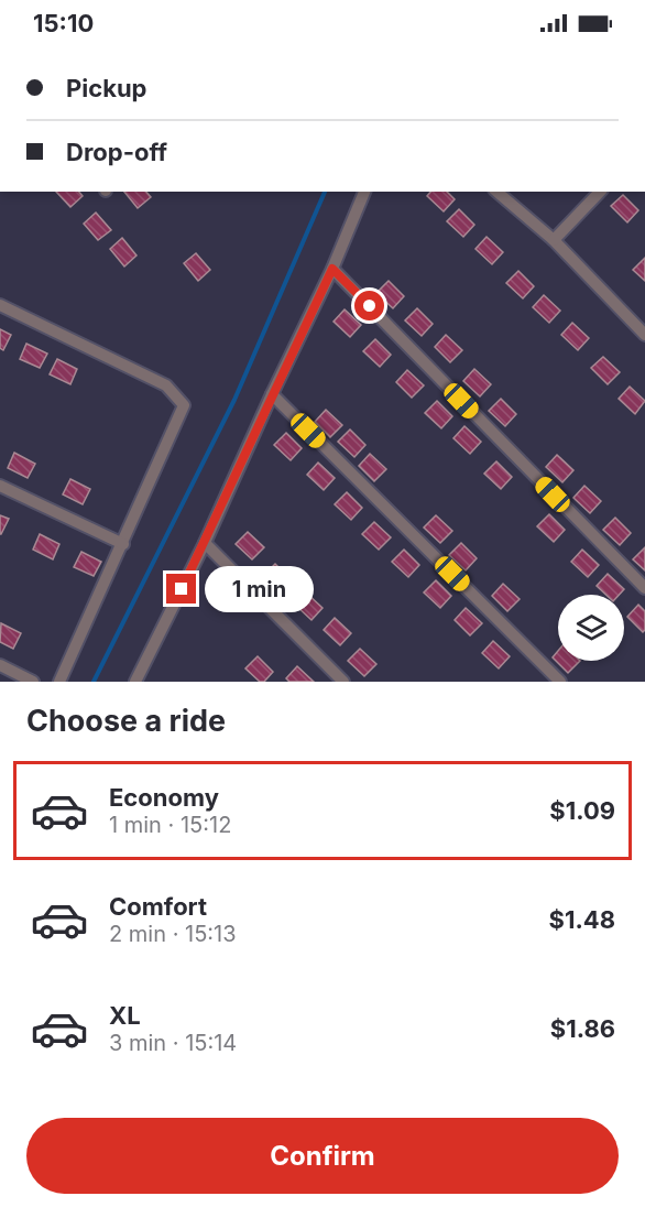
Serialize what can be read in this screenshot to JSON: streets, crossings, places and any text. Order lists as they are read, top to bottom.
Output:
{
  "page": {
    "status": "15:10",
    "banner": ["Pickup", "Drop-off"],
    "bubble": "1 min",
    "heading": "Choose a ride",
    "list": [
      {
        "name": "Economy",
        "note": "1 min · 15:12",
        "value": "$1.09"
      },
      {
        "name": "Comfort",
        "note": "2 min · 15:13",
        "value": "$1.48"
      },
      {
        "name": "XL",
        "note": "3 min · 15:14",
        "value": "$1.86"
      }
    ],
    "buttons": "Confirm"
  }
}
